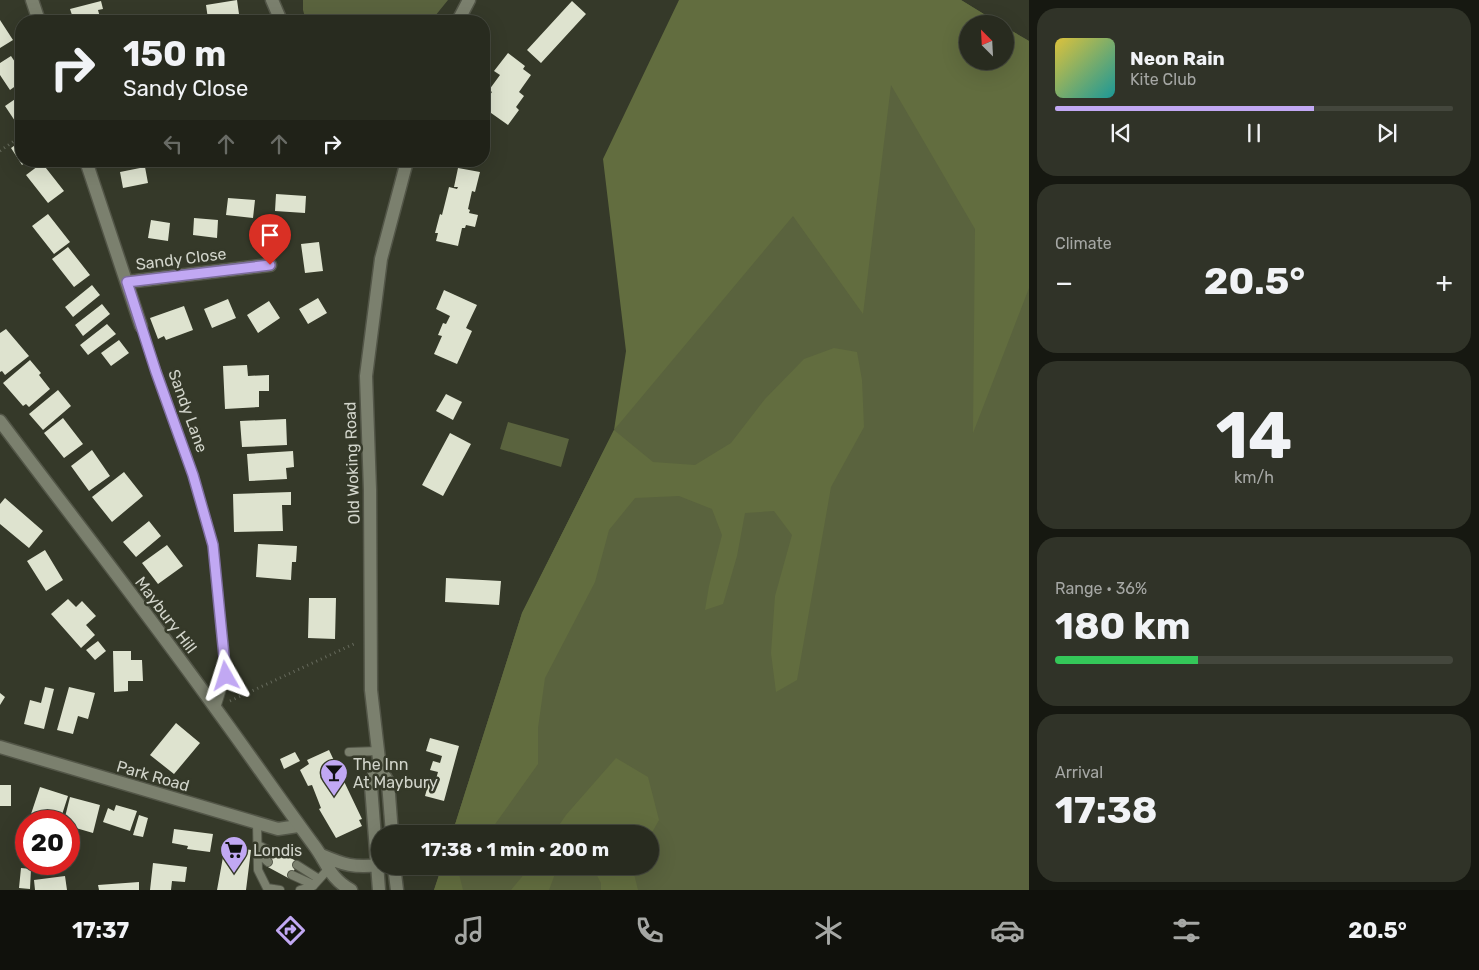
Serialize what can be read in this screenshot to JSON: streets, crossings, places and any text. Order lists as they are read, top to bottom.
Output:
{
  "streets": {
    "street": [
      "Sandy Close",
      "Sandy Lane",
      "Old Woking Road",
      "Maybury Hill",
      "Park Road"
    ]
  },
  "crossings": [
    ["Sandy Close", "Sandy Lane"],
    ["Sandy Lane", "Maybury Hill"],
    ["Maybury Hill", "Park Road"]
  ],
  "places": {
    "bar": ["The Inn At Maybury"],
    "supermarket": ["Londis"]
  },
  "north": "top left",
  "page": {
    "turn": ["150 m", "Sandy Close"],
    "song": ["Neon Rain", "Kite Club"],
    "tile": [
      "Climate",
      ["14", "km/h"],
      ["Range · 36%", "180 km"],
      ["Arrival", "17:38"]
    ],
    "heat": ["−", "20.5°", "+"],
    "limit": "20",
    "trip": "17:38 · 1 min · 200 m",
    "tabs": ["17:37", "20.5°"]
  }
}
